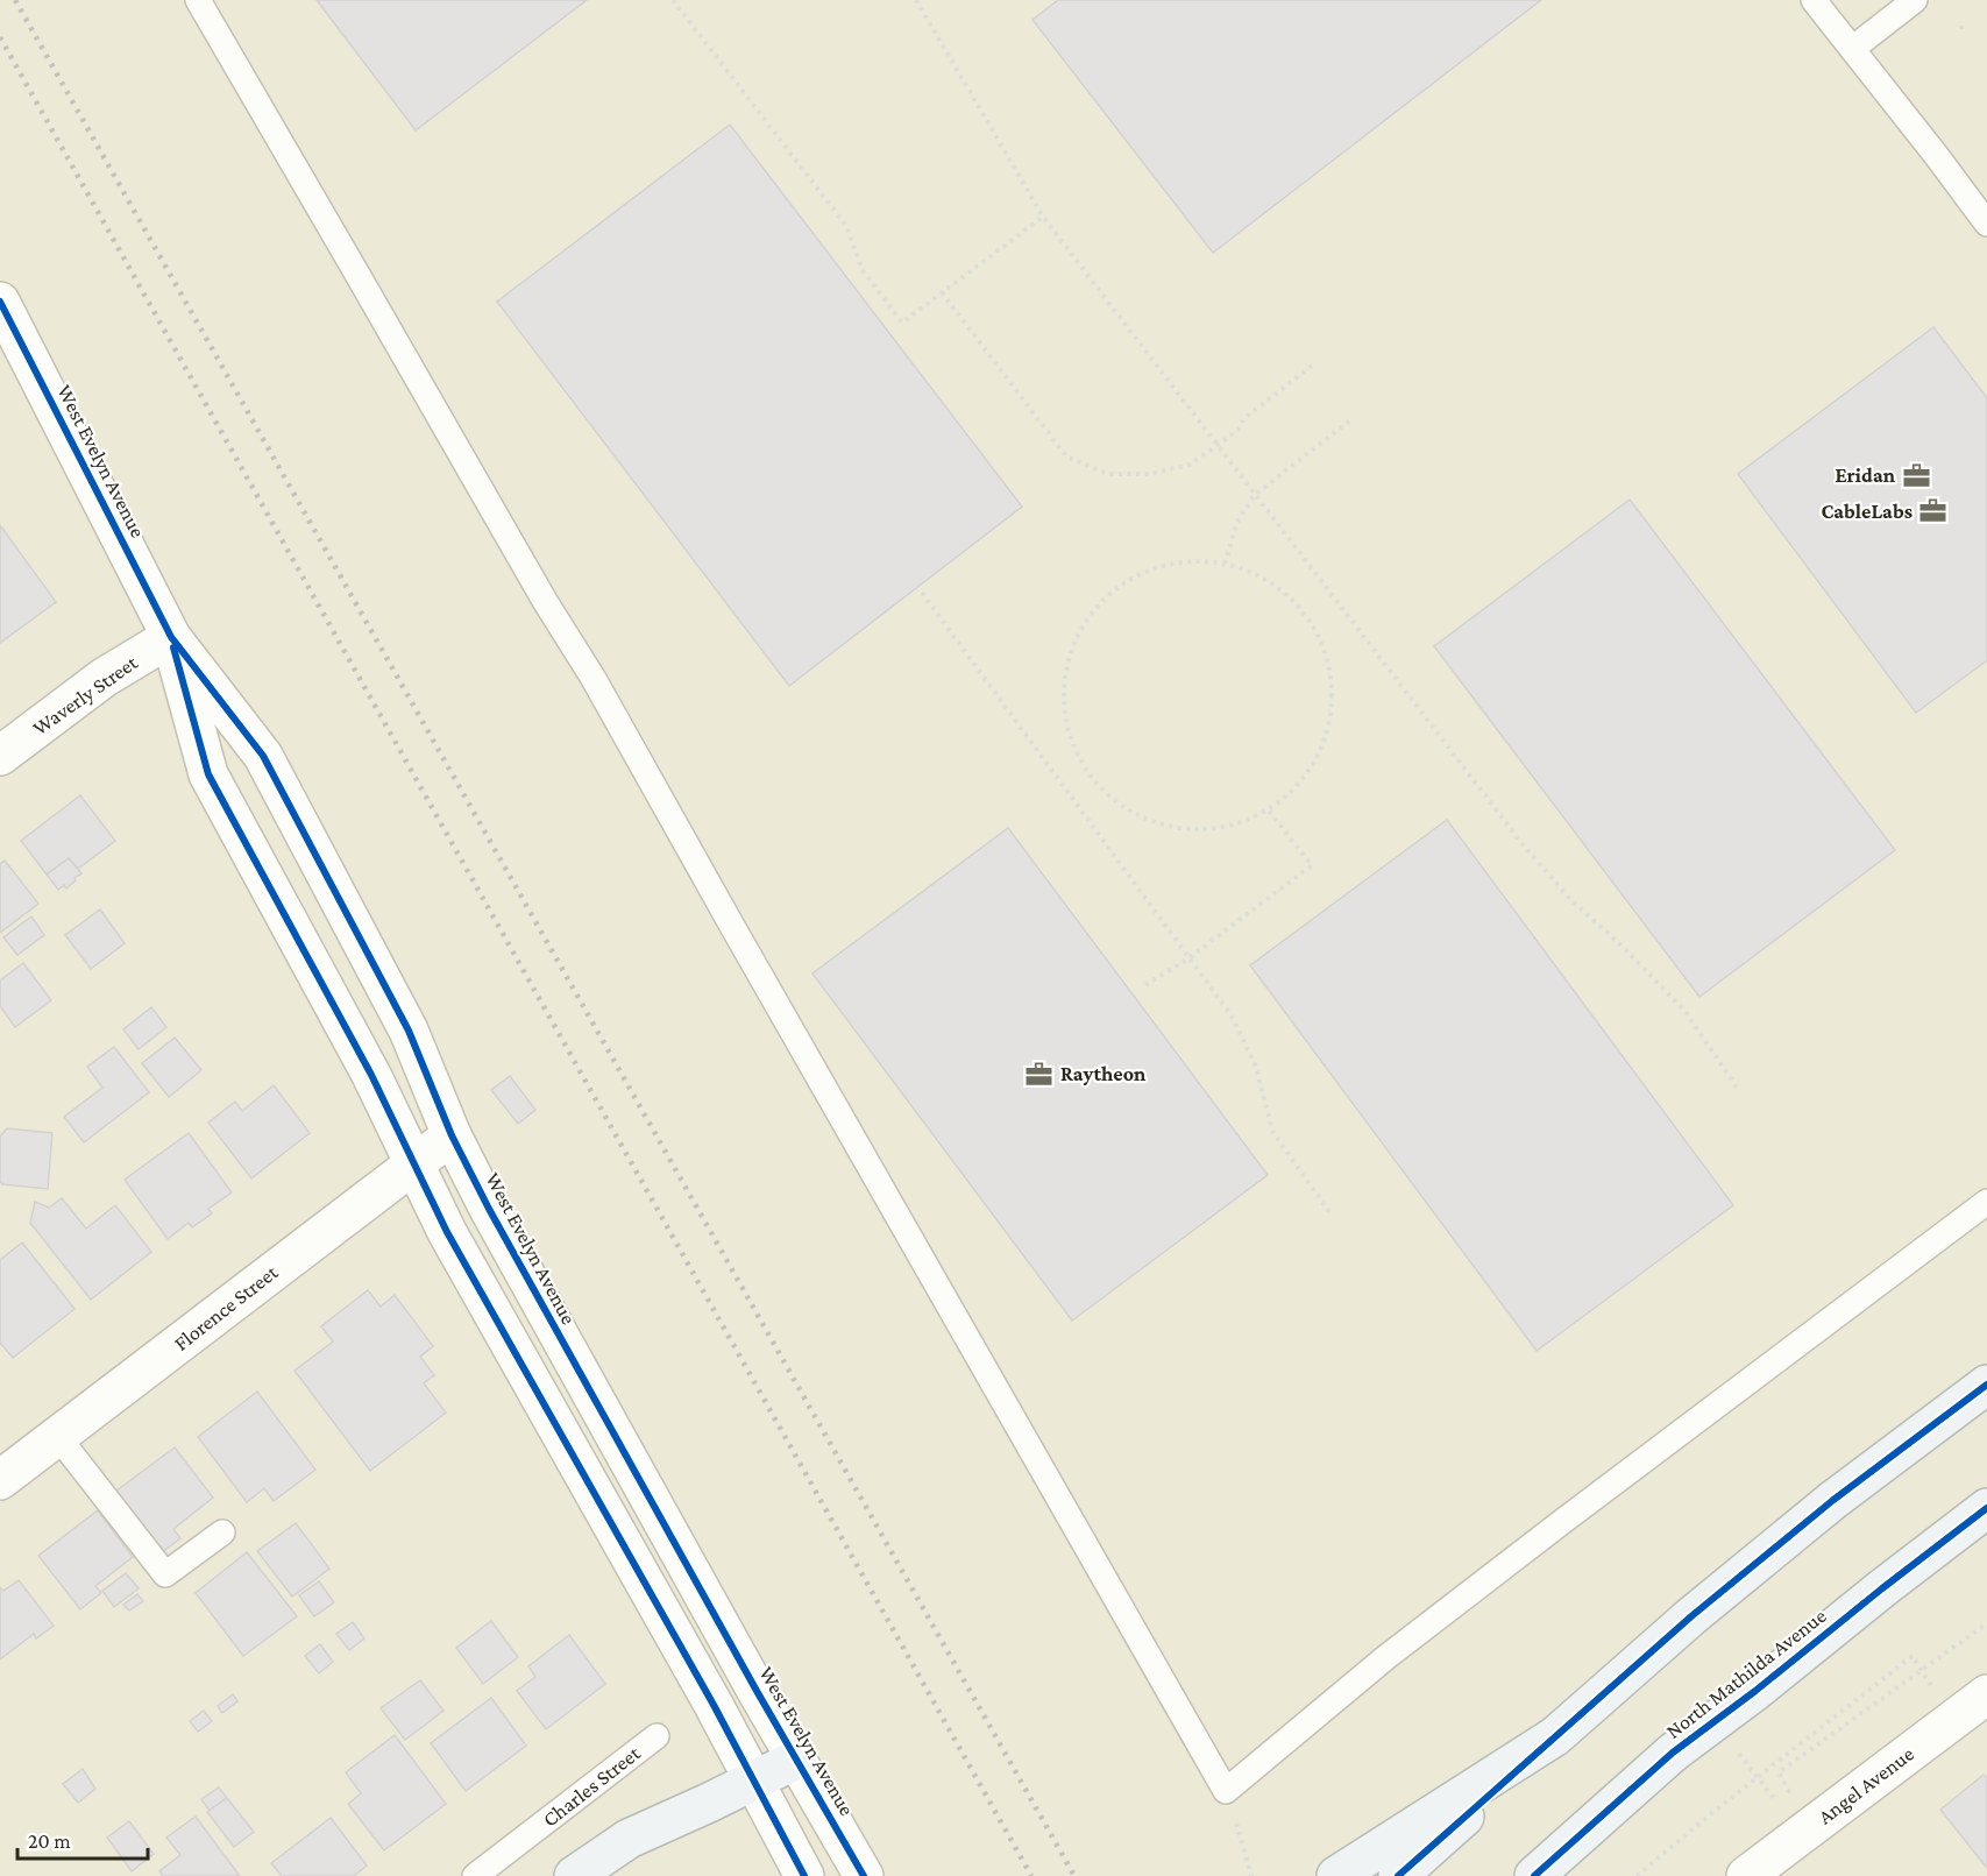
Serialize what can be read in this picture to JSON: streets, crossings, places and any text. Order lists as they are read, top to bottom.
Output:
{
  "streets": {
    "main road": [
      "West Evelyn Avenue",
      "Waverly Street",
      "Florence Street",
      "North Mathilda Avenue",
      "Angel Avenue"
    ],
    "lane": ["Charles Street"]
  },
  "crossings": [
    ["West Evelyn Avenue", "Waverly Street"],
    ["West Evelyn Avenue", "Florence Street"]
  ],
  "places": {
    "office": ["Eridan", "CableLabs", "Raytheon"]
  },
  "scale_bar": "20 m"
}
